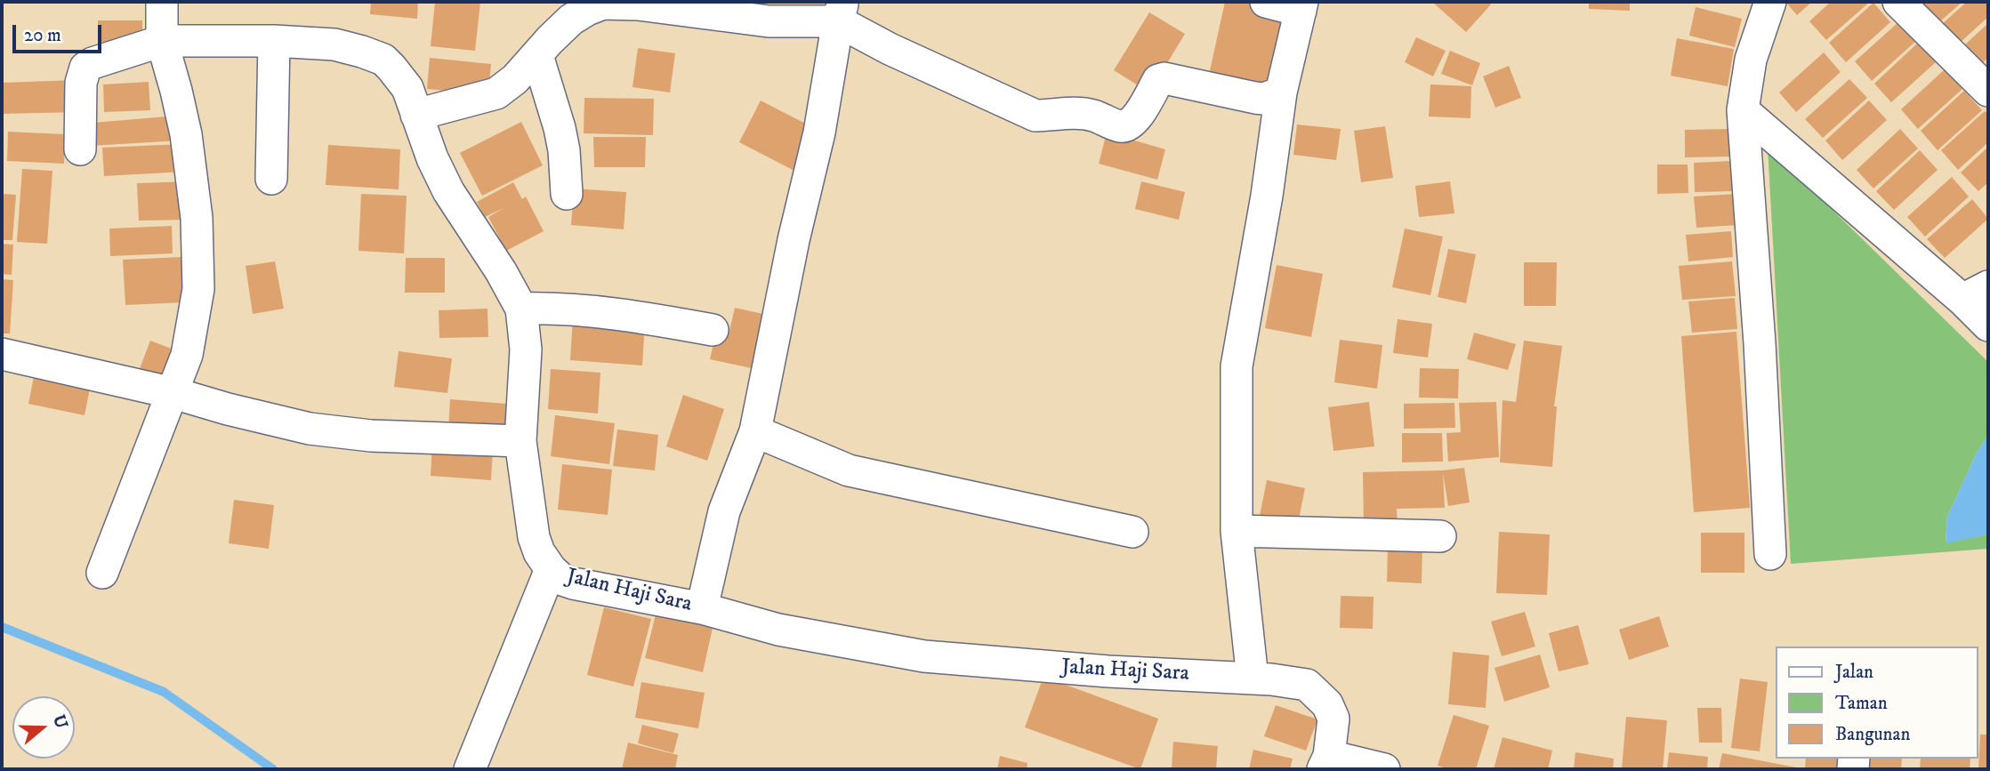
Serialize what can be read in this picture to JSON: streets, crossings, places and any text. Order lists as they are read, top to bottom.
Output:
{
  "streets": {
    "street": ["Jalan Haji Sara"]
  },
  "legend": ["Jalan", "Taman", "Bangunan"],
  "scale_bar": "20 m",
  "north": "right"
}
